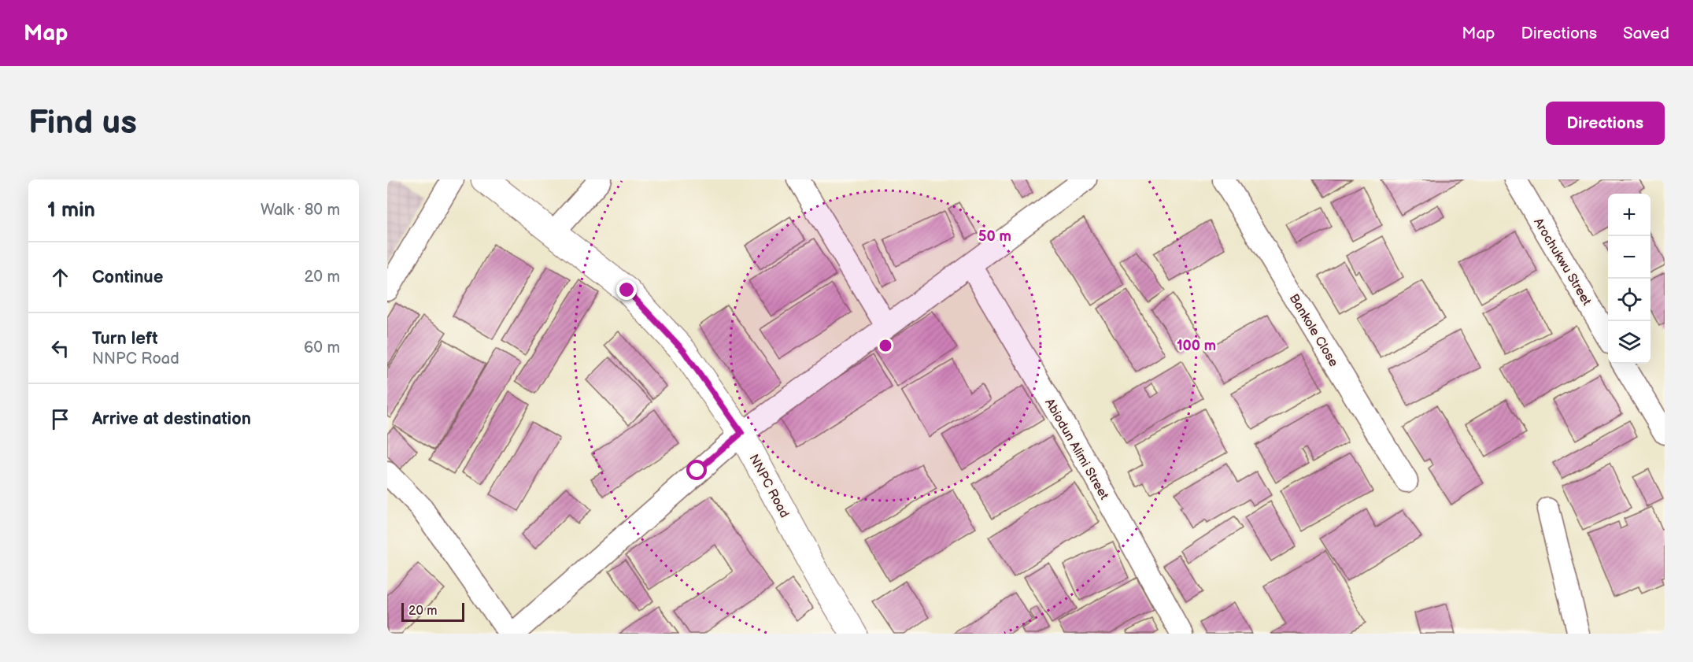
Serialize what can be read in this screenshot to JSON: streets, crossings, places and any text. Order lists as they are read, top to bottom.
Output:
{
  "streets": {
    "street": [
      "Arochukwu Street",
      "Bankole Close",
      "Abiodun Alimi Street",
      "NNPC Road"
    ]
  },
  "scale_bar": "20 m",
  "page": {
    "header": "Map",
    "nav": ["Map", "Directions", "Saved"],
    "buttons": "Directions",
    "title": "Find us",
    "heading": ["1 min", "Walk · 80 m"],
    "map_buttons": ["+", "−"],
    "list": [
      ["Continue", "20 m"],
      ["Turn left", "NNPC Road", "60 m"],
      "Arrive at destination"
    ],
    "scale": "20 m"
  },
  "rings": ["50 m", "100 m"]
}
